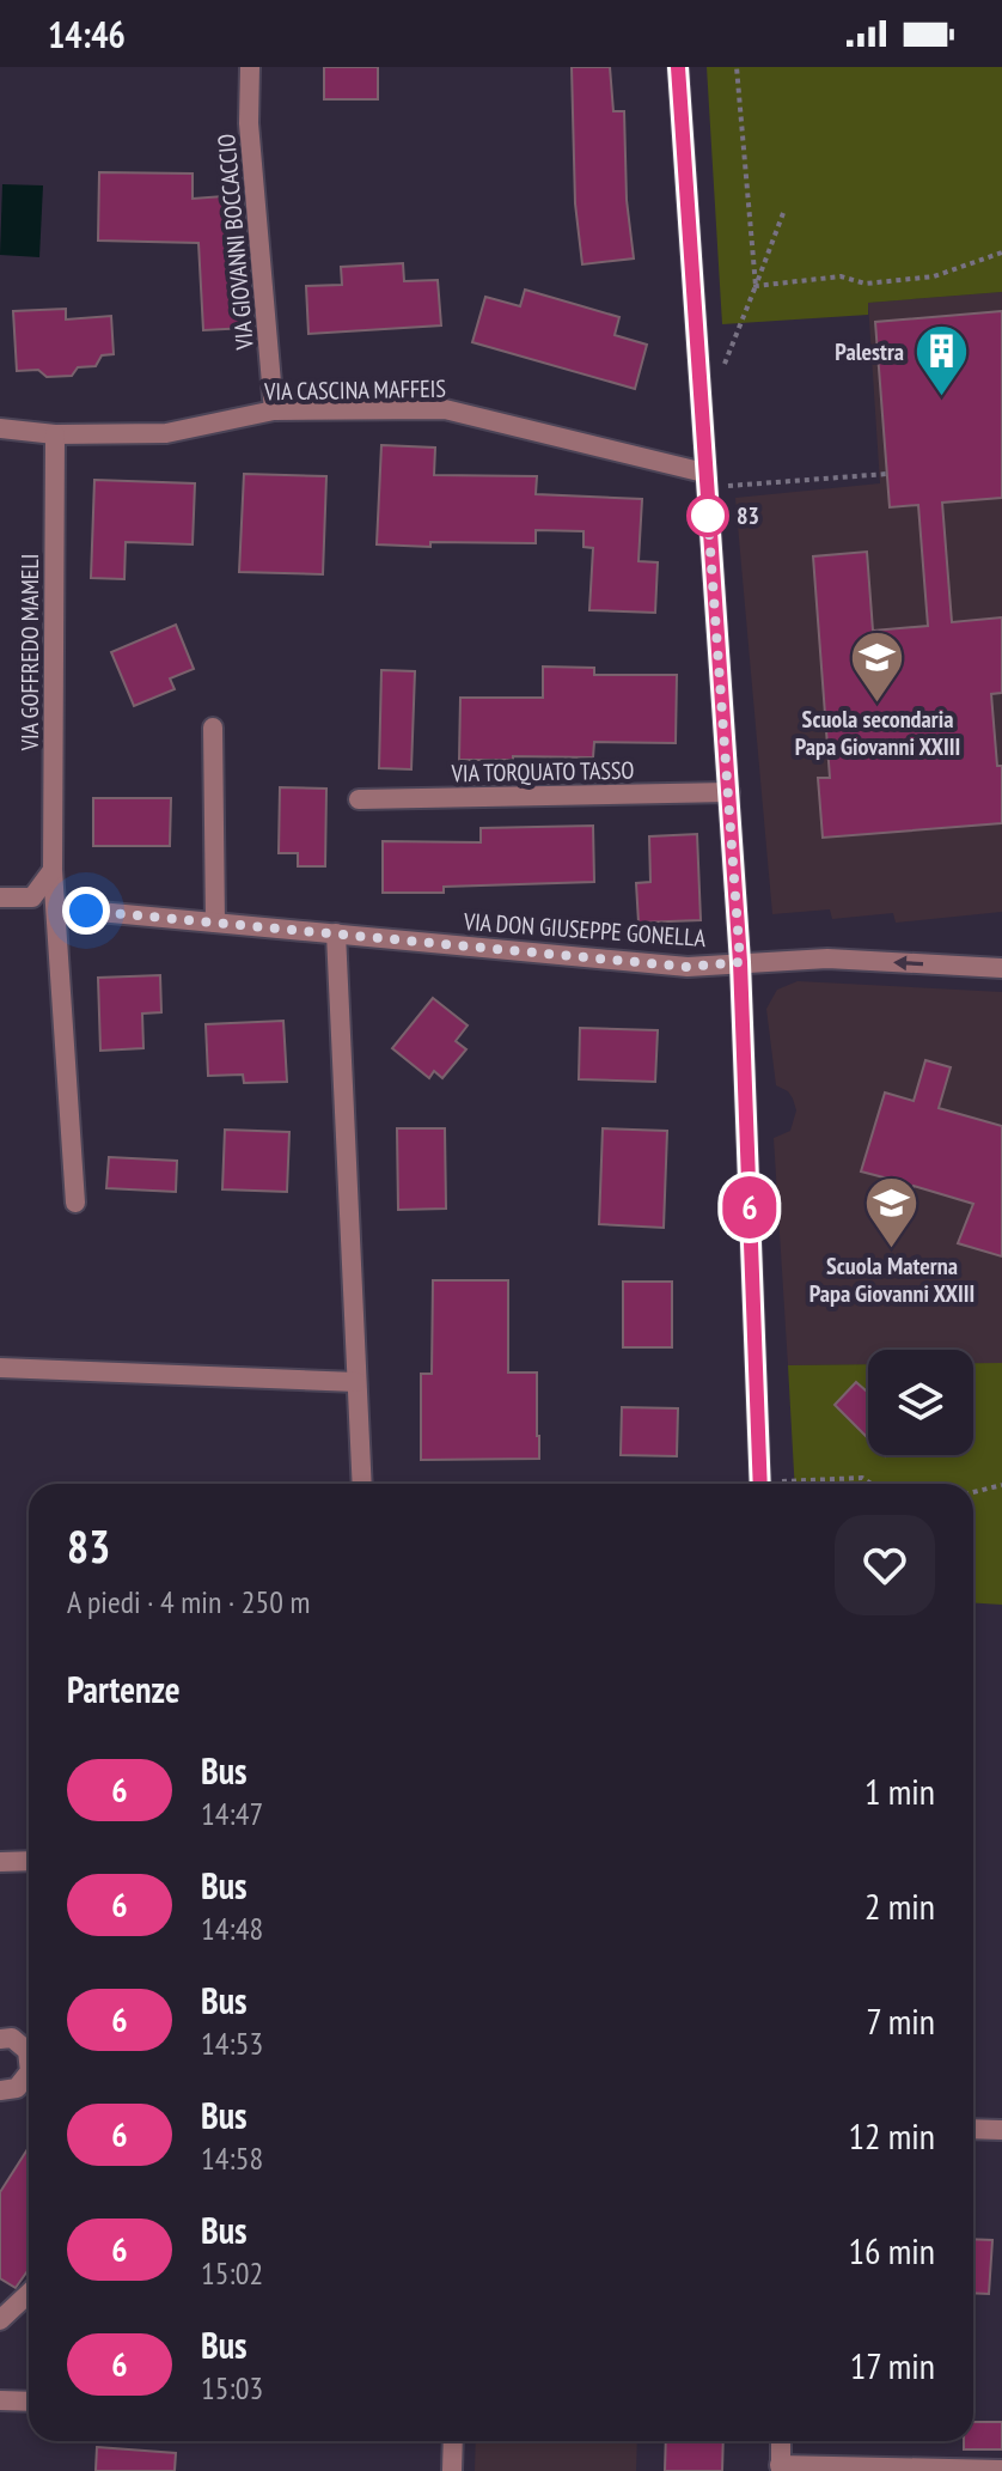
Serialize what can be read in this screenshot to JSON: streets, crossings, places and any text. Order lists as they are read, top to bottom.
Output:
{
  "streets": {
    "street": [
      "VIA GIOVANNI BOCCACCIO",
      "VIA CASCINA MAFFEIS",
      "VIA GOFFREDO MAMELI",
      "VIA TORQUATO TASSO",
      "VIA DON GIUSEPPE GONELLA"
    ]
  },
  "crossings": [
    ["VIA GIOVANNI BOCCACCIO", "VIA CASCINA MAFFEIS"],
    ["VIA CASCINA MAFFEIS", "VIA GOFFREDO MAMELI"]
  ],
  "places": {
    "building": ["Palestra"],
    "other": ["83"],
    "school or university": ["Scuola secondaria Papa Giovanni XXIII", "Scuola Materna Papa Giovanni XXIII"]
  },
  "lines": ["bus line 6"],
  "page": {
    "status": "14:46",
    "on_map": "6",
    "heading": [
      ["83", "A piedi · 4 min · 250 m"],
      "Partenze"
    ],
    "list": [
      {
        "mark": "6",
        "name": "Bus",
        "note": "14:47",
        "value": "1 min"
      },
      {
        "mark": "6",
        "name": "Bus",
        "note": "14:48",
        "value": "2 min"
      },
      {
        "mark": "6",
        "name": "Bus",
        "note": "14:53",
        "value": "7 min"
      },
      {
        "mark": "6",
        "name": "Bus",
        "note": "14:58",
        "value": "12 min"
      },
      {
        "mark": "6",
        "name": "Bus",
        "note": "15:02",
        "value": "16 min"
      },
      {
        "mark": "6",
        "name": "Bus",
        "note": "15:03",
        "value": "17 min"
      }
    ]
  }
}
